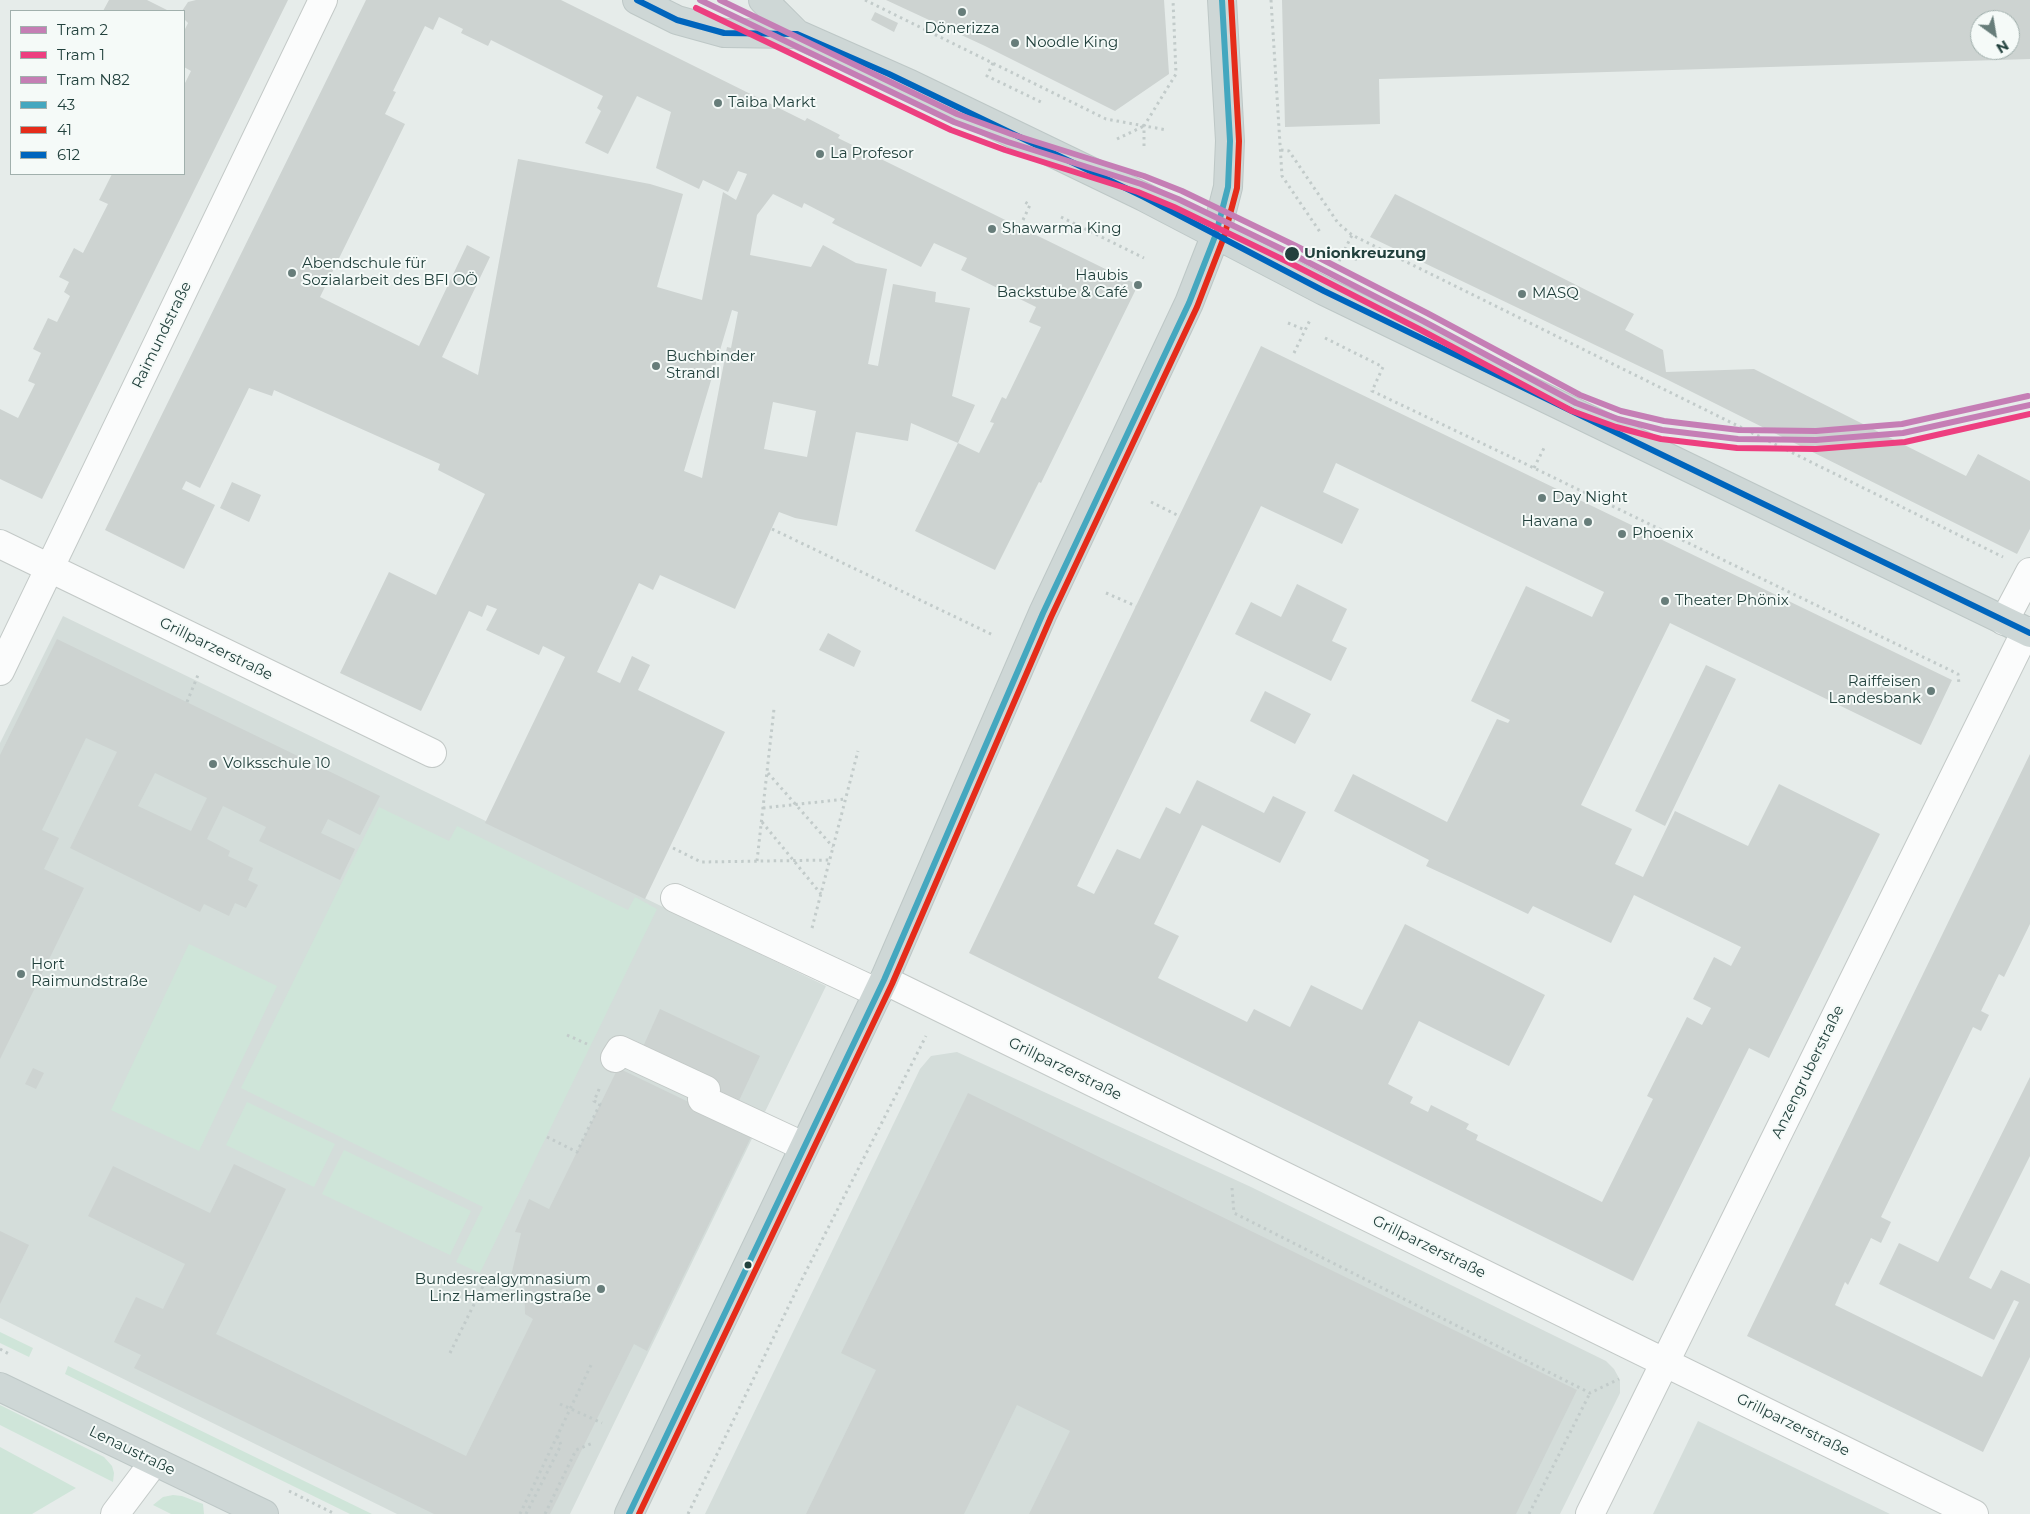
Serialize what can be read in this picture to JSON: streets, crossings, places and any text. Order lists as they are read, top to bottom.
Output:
{
  "streets": {
    "main road": ["Lenaustraße"],
    "street": ["Raimundstraße", "Grillparzerstraße", "Anzengruberstraße"]
  },
  "crossings": [
    ["Raimundstraße", "Grillparzerstraße"],
    ["Grillparzerstraße", "Anzengruberstraße"]
  ],
  "places": [
    "Dönerizza",
    "Noodle King",
    "Taiba Markt",
    "La Profesor",
    "Shawarma King",
    "Unionkreuzung",
    "Abendschule für Sozialarbeit des BFI OÖ",
    "Haubis Backstube & Café",
    "MASQ",
    "Buchbinder Strandl",
    "Day Night",
    "Havana",
    "Phoenix",
    "Theater Phönix",
    "Raiffeisen Landesbank",
    "Volksschule 10",
    "Hort Raimundstraße",
    "Bundesrealgymnasium Linz Hamerlingstraße"
  ],
  "lines": [
    "tram line 2",
    "tram line N82",
    "transit line 43",
    "transit line 41",
    "transit line 612",
    "tram line 1"
  ],
  "legend": [
    "Tram 2",
    "Tram 1",
    "Tram N82",
    "43",
    "41",
    "612"
  ],
  "north": "bottom right"
}
